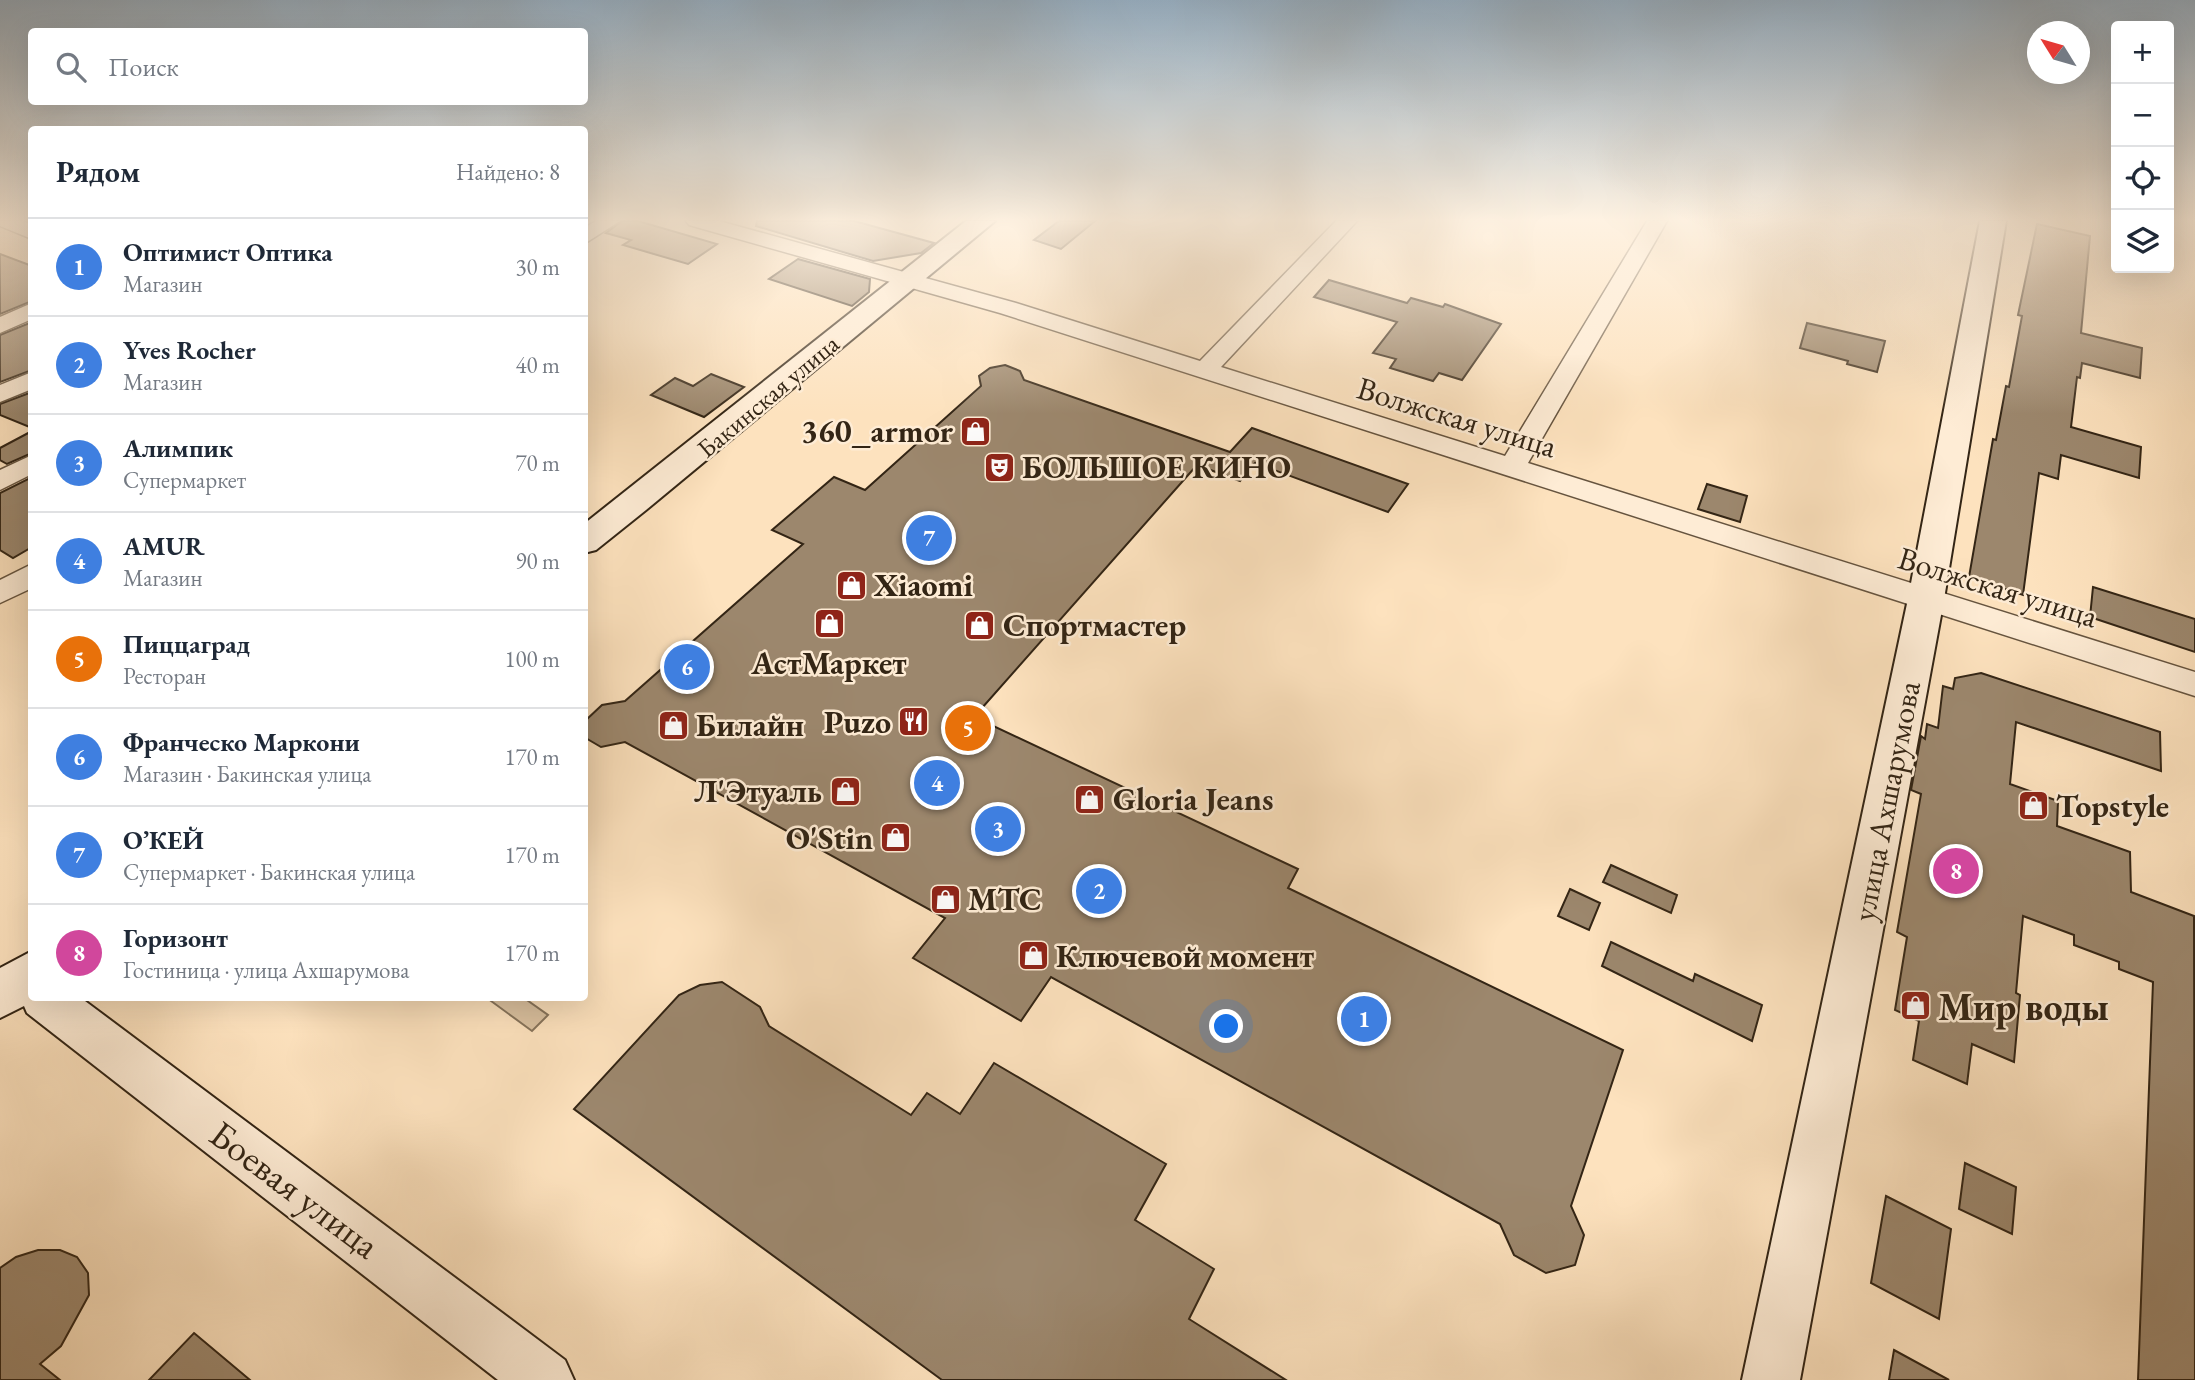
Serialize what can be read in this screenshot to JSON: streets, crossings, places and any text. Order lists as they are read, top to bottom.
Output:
{
  "streets": {
    "street": [
      "Бакинская улица",
      "Волжская улица",
      "улица Ахшарумова",
      "Боевая улица"
    ]
  },
  "crossings": [
    ["Волжская улица", "улица Ахшарумова"]
  ],
  "places": {
    "shop": [
      "360_armor",
      "Xiaomi",
      "АстМаркет",
      "Спортмастер",
      "Билайн",
      "Л'Этуаль",
      "Gloria Jeans",
      "Topstyle",
      "O'Stin",
      "МТС",
      "Ключевой момент",
      "Мир воды"
    ],
    "theatre": ["БОЛЬШОЕ КИНО"],
    "restaurant": ["Puzo"]
  },
  "north": "top left",
  "page": {
    "map_buttons": ["+", "−"],
    "search": "Поиск",
    "heading": ["Рядом", "Найдено: 8"],
    "list": [
      {
        "mark": "1",
        "name": "Оптимист Оптика",
        "note": "Магазин",
        "value": "30 m"
      },
      {
        "mark": "2",
        "name": "Yves Rocher",
        "note": "Магазин",
        "value": "40 m"
      },
      {
        "mark": "3",
        "name": "Алимпик",
        "note": "Супермаркет",
        "value": "70 m"
      },
      {
        "mark": "4",
        "name": "AMUR",
        "note": "Магазин",
        "value": "90 m"
      },
      {
        "mark": "5",
        "name": "Пиццаград",
        "note": "Ресторан",
        "value": "100 m"
      },
      {
        "mark": "6",
        "name": "Франческо Маркони",
        "note": "Магазин · Бакинская улица",
        "value": "170 m"
      },
      {
        "mark": "7",
        "name": "О’КЕЙ",
        "note": "Супермаркет · Бакинская улица",
        "value": "170 m"
      },
      {
        "mark": "8",
        "name": "Горизонт",
        "note": "Гостиница · улица Ахшарумова",
        "value": "170 m"
      }
    ],
    "pins": [
      "7",
      "6",
      "5",
      "4",
      "3",
      "8",
      "2",
      "1"
    ]
  }
}
